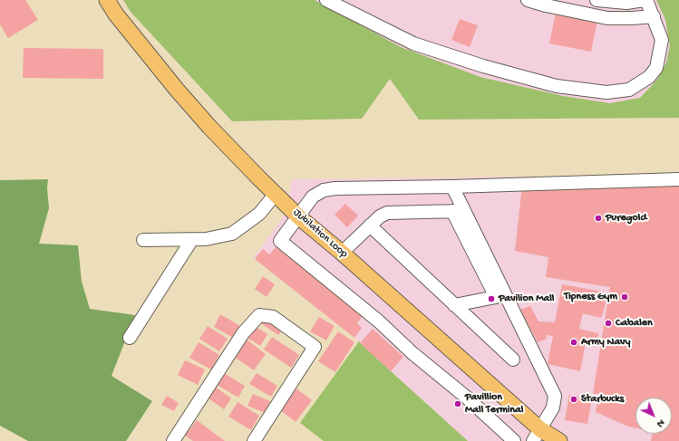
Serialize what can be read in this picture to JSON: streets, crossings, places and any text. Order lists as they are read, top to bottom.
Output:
{
  "streets": {
    "main road": ["Jubilation Loop"]
  },
  "places": [
    "Puregold",
    "Tipness Gym",
    "Pavilion Mall",
    "Cabalen",
    "Army Navy",
    "Starbucks",
    "Pavillion Mall Terminal"
  ],
  "north": "bottom right"
}
